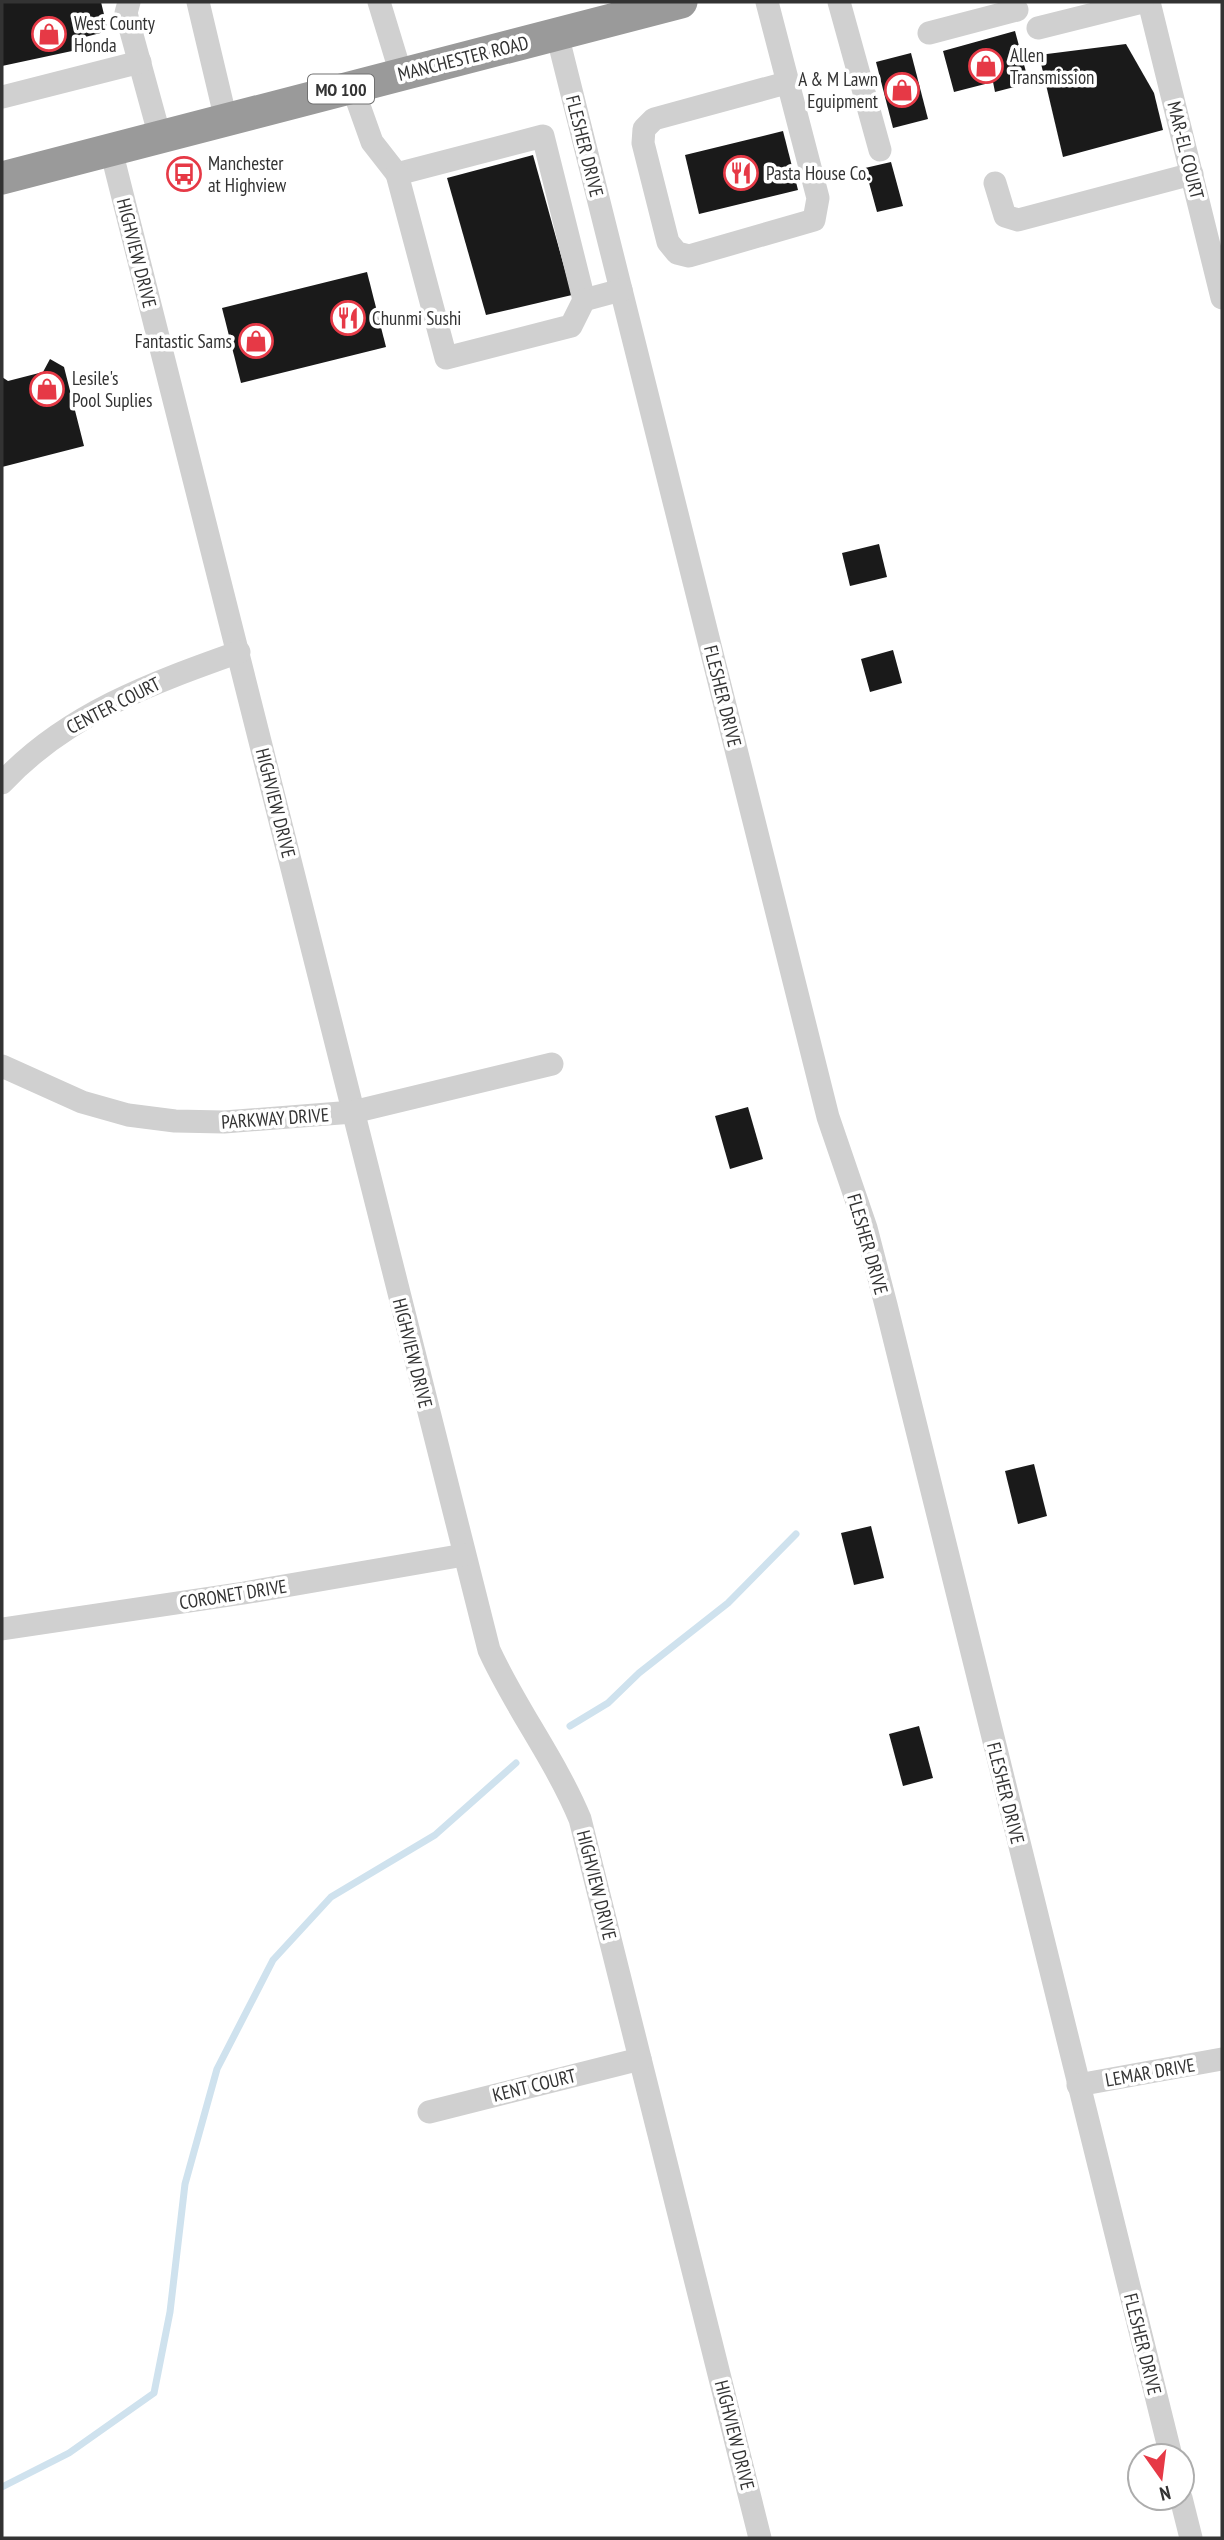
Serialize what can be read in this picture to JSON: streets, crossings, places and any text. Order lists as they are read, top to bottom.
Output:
{
  "streets": {
    "highway": ["MANCHESTER ROAD", "MO 100"],
    "street": [
      "FLESHER DRIVE",
      "MAR-EL COURT",
      "HIGHVIEW DRIVE",
      "CENTER COURT",
      "PARKWAY DRIVE",
      "CORONET DRIVE",
      "LEMAR DRIVE",
      "KENT COURT"
    ]
  },
  "crossings": [
    ["MANCHESTER ROAD", "FLESHER DRIVE"],
    ["MANCHESTER ROAD", "HIGHVIEW DRIVE"],
    ["FLESHER DRIVE", "LEMAR DRIVE"],
    ["HIGHVIEW DRIVE", "CENTER COURT"],
    ["HIGHVIEW DRIVE", "PARKWAY DRIVE"],
    ["HIGHVIEW DRIVE", "CORONET DRIVE"],
    ["HIGHVIEW DRIVE", "KENT COURT"]
  ],
  "places": {
    "shop": [
      "West County Honda",
      "Allen Transmission",
      "A & M Lawn Eguipment",
      "Fantastic Sams",
      "Lesile's Pool Suplies"
    ],
    "restaurant": ["Pasta House Co.", "Chunmi Sushi"],
    "bus stop": ["Manchester at Highview"]
  },
  "north": "bottom"
}
